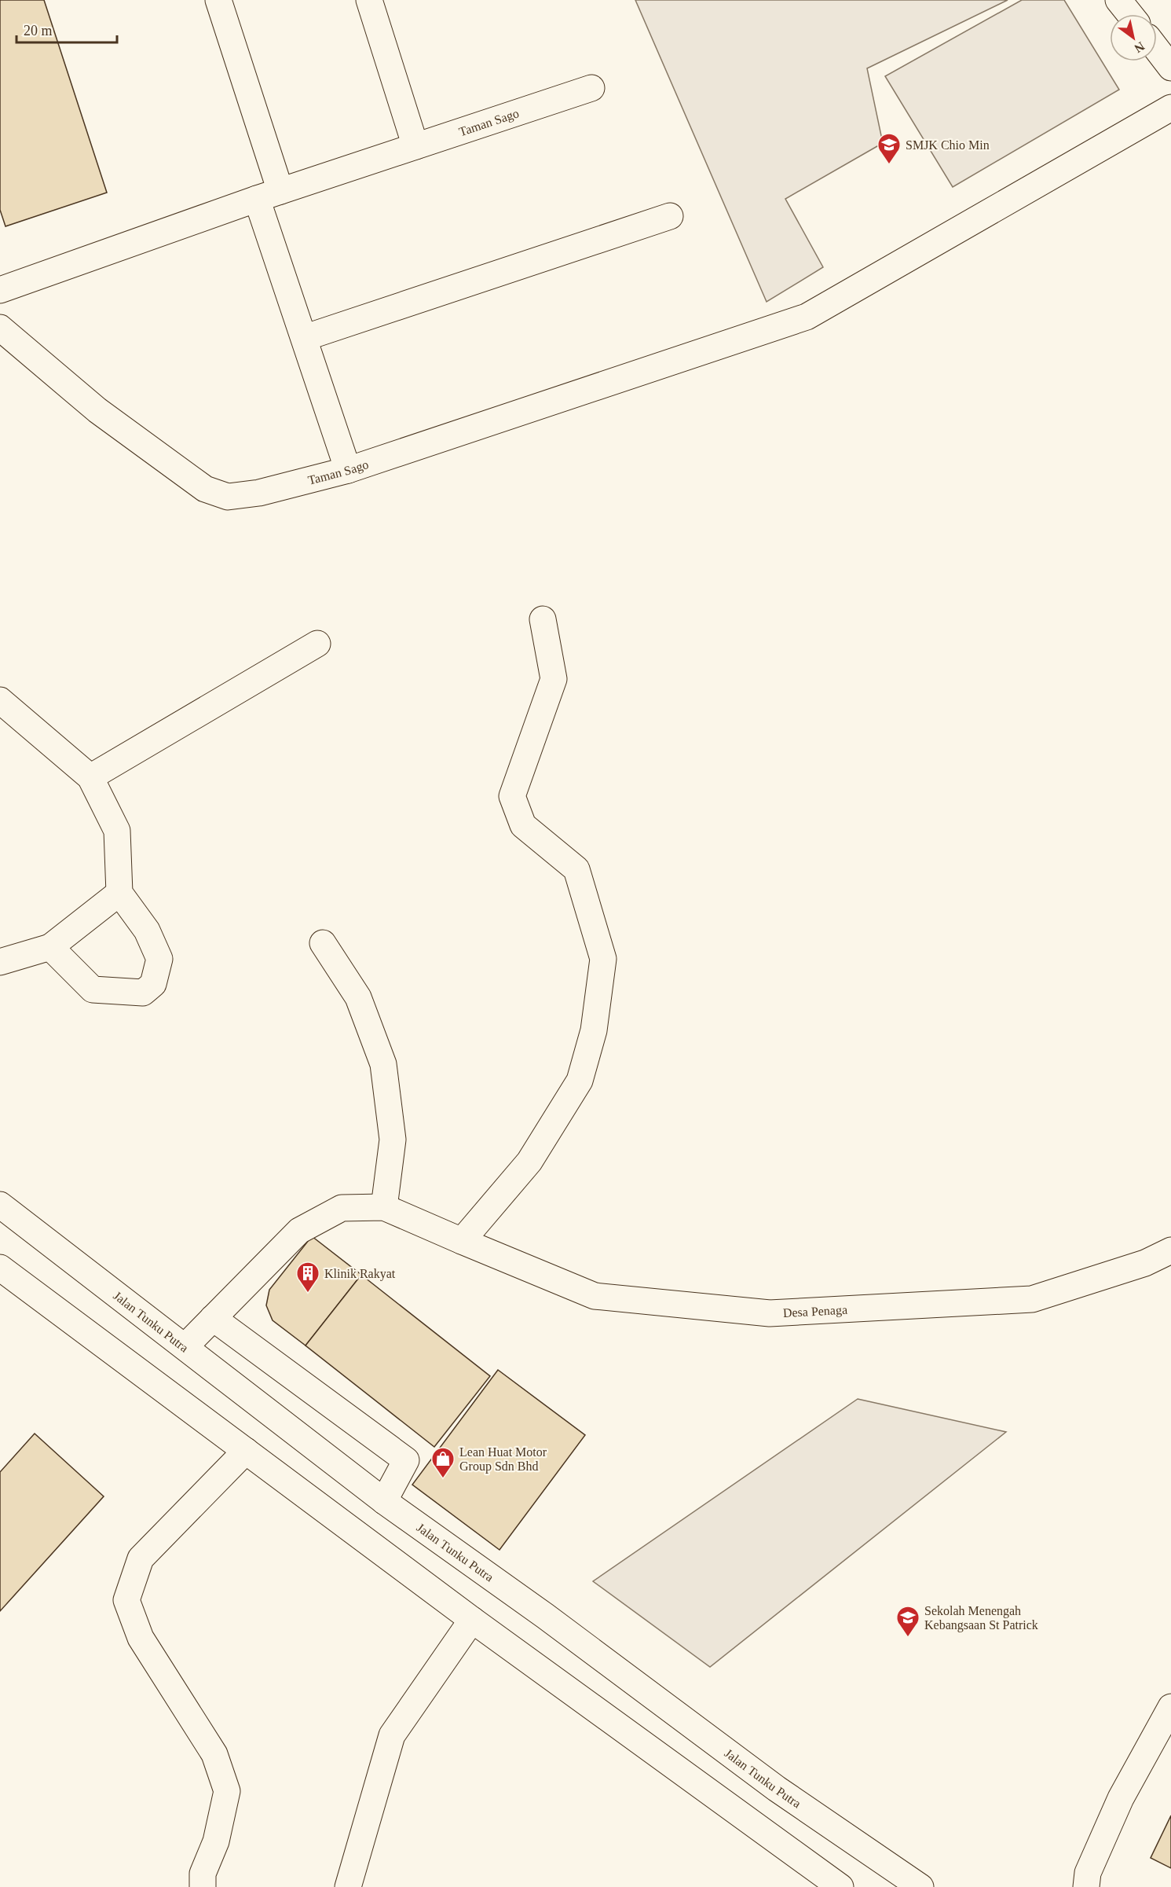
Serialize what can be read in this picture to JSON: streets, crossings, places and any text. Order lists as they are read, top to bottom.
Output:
{
  "streets": {
    "street": ["Taman Sago", "Desa Penaga", "Jalan Tunku Putra"]
  },
  "places": {
    "school or university": ["SMJK Chio Min", "Sekolah Menengah Kebangsaan St Patrick"],
    "building": ["Klinik Rakyat"],
    "shop": ["Lean Huat Motor Group Sdn Bhd"]
  },
  "scale_bar": "20 m",
  "north": "bottom right"
}
